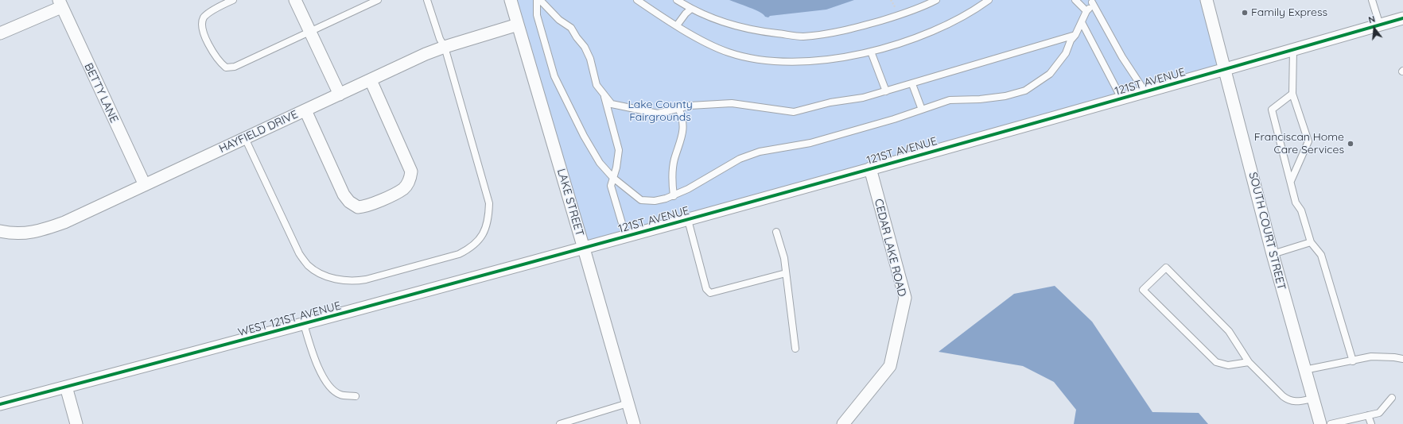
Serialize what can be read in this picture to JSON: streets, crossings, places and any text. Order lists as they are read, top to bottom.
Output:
{
  "streets": {
    "street": [
      "121ST AVENUE",
      "BETTY LANE",
      "HAYFIELD DRIVE",
      "LAKE STREET",
      "SOUTH COURT STREET",
      "CEDAR LAKE ROAD",
      "WEST 121ST AVENUE"
    ]
  },
  "crossings": [
    ["121ST AVENUE", "LAKE STREET"],
    ["121ST AVENUE", "SOUTH COURT STREET"],
    ["121ST AVENUE", "CEDAR LAKE ROAD"],
    ["121ST AVENUE", "WEST 121ST AVENUE"],
    ["BETTY LANE", "HAYFIELD DRIVE"],
    ["HAYFIELD DRIVE", "LAKE STREET"],
    ["LAKE STREET", "WEST 121ST AVENUE"]
  ],
  "parks": ["Lake County Fairgrounds"],
  "places": ["Family Express", "Franciscan Home Care Services"],
  "north": "top"
}
